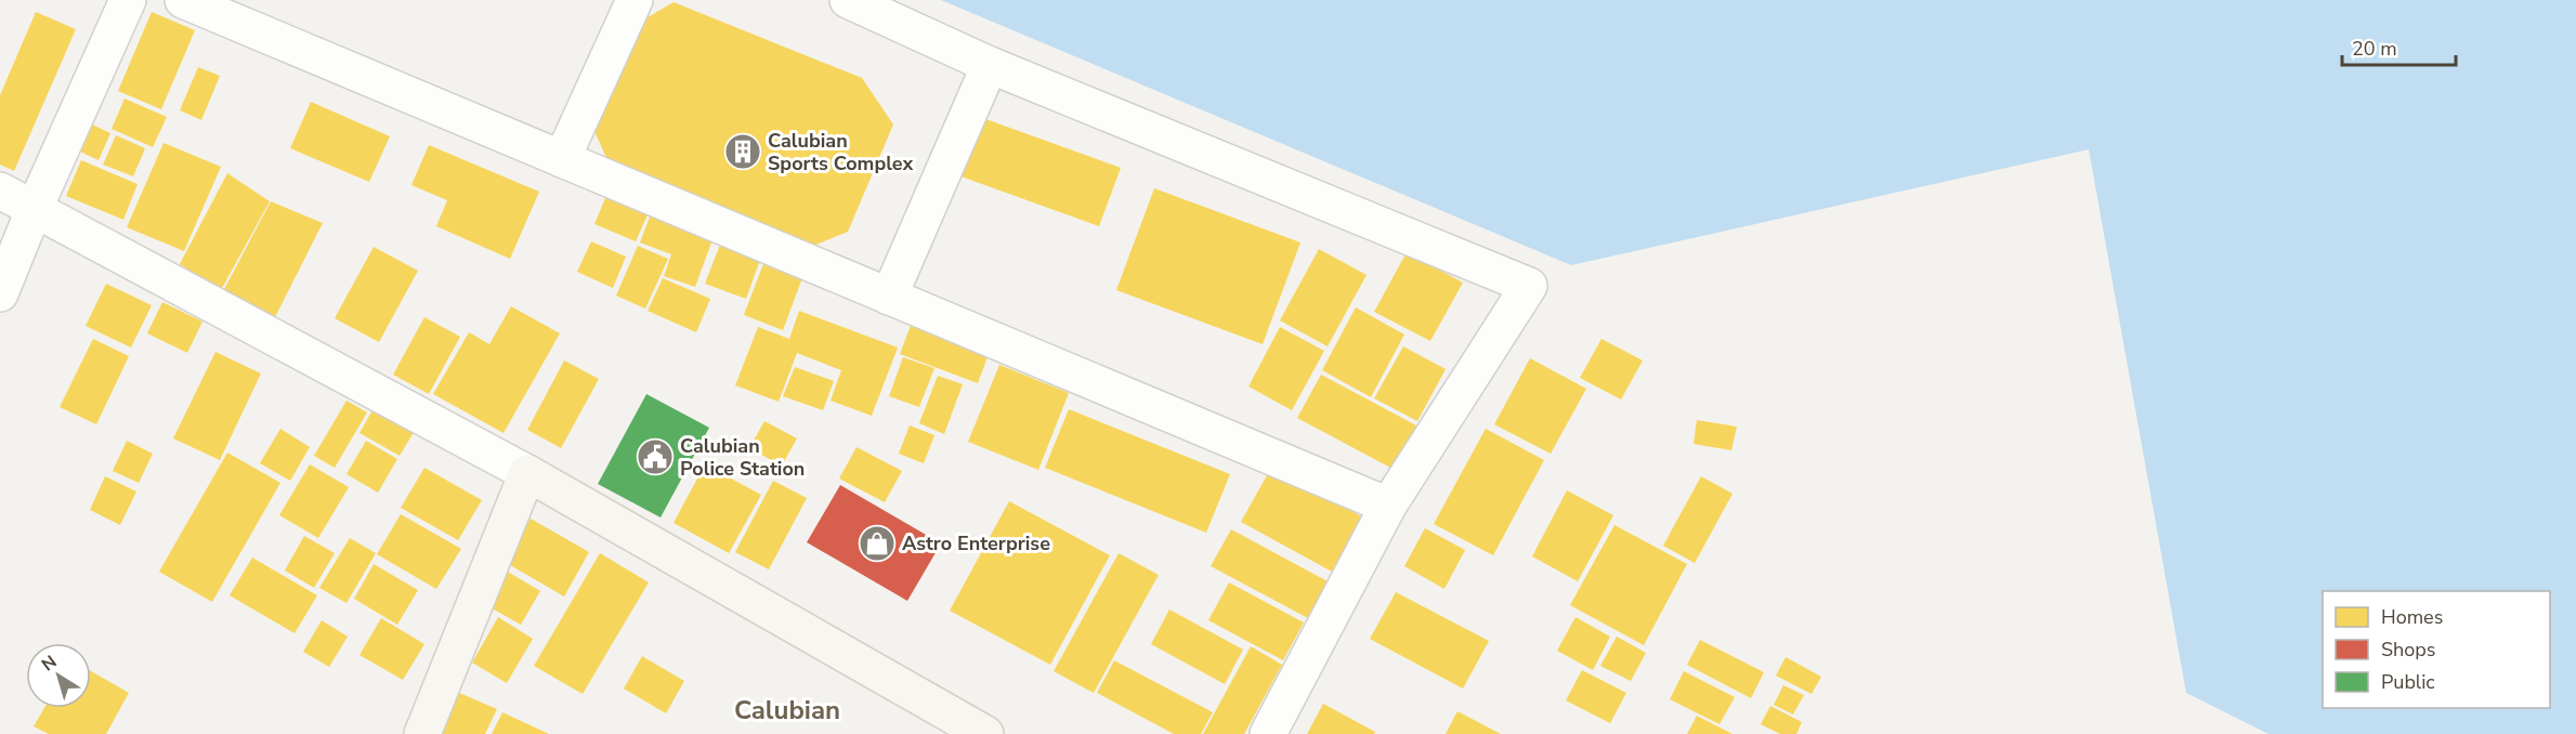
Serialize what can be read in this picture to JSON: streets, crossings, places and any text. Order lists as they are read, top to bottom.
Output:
{
  "districts": ["Calubian"],
  "places": {
    "building": ["Calubian Sports Complex"],
    "public building": ["Calubian Police Station"],
    "shop": ["Astro Enterprise"]
  },
  "legend": ["Homes", "Shops", "Public"],
  "scale_bar": "20 m",
  "north": "top left"
}
